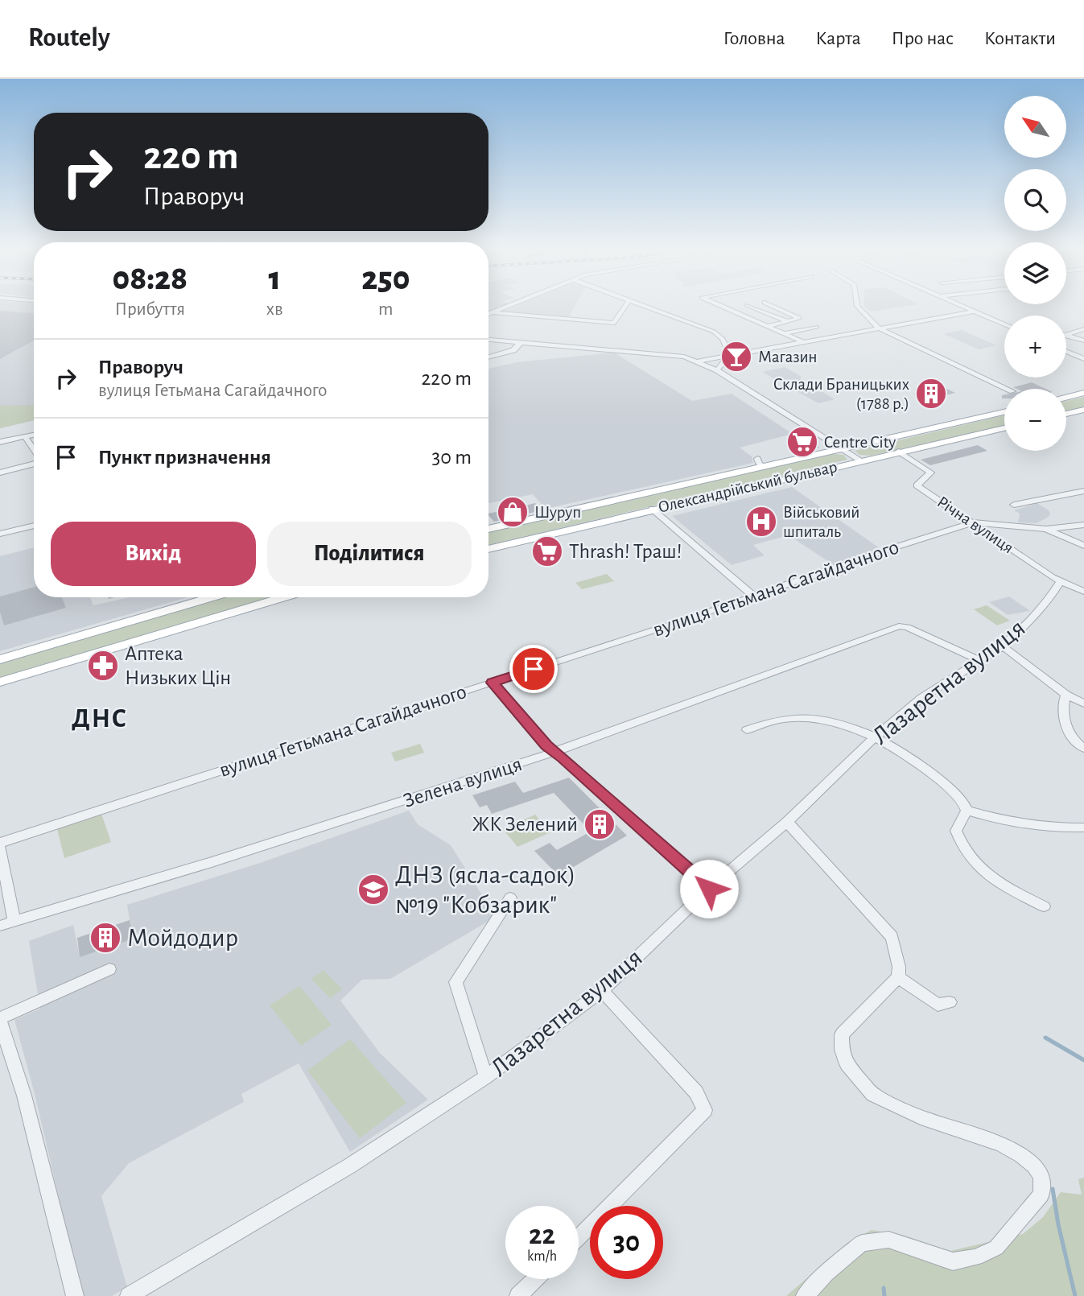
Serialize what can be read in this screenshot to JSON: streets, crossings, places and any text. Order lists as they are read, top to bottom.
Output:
{
  "streets": {
    "main road": ["Олександрійський бульвар"],
    "street": [
      "Річна вулиця",
      "вулиця Гетьмана Сагайдачного",
      "Лазаретна вулиця",
      "Зелена вулиця"
    ]
  },
  "crossings": [
    ["Олександрійський бульвар", "Річна вулиця"],
    ["Річна вулиця", "вулиця Гетьмана Сагайдачного"],
    ["Річна вулиця", "Лазаретна вулиця"],
    ["Лазаретна вулиця", "Зелена вулиця"]
  ],
  "districts": ["ДНС"],
  "places": {
    "bar": ["Магазин"],
    "building": ["Склади Браницьких (1788 р.)", "ЖК Зелений", "Мойдодир"],
    "supermarket": ["Centre City", "Thrash! Траш!"],
    "shop": ["Шуруп"],
    "hospital": ["Військовий шпиталь"],
    "pharmacy": ["Аптека Низьких Цін"],
    "school or university": ["ДНЗ (ясла-садок) №19 \"Кобзарик\""]
  },
  "north": "top left",
  "page": {
    "header": "Routely",
    "nav": [
      "Головна",
      "Карта",
      "Про нас",
      "Контакти"
    ],
    "map_buttons": ["+", "−"],
    "turn": ["220 m", "Праворуч"],
    "eta": [
      "08:28",
      "Прибуття",
      "1",
      "хв",
      "250",
      "m"
    ],
    "list": [
      {
        "name": "Праворуч",
        "note": "вулиця Гетьмана Сагайдачного",
        "value": "220 m"
      },
      {
        "name": "Пункт призначення",
        "value": "30 m"
      }
    ],
    "buttons": ["Вихід", "Поділитися"],
    "speed": "22 km/h",
    "limit": "30"
  }
}
